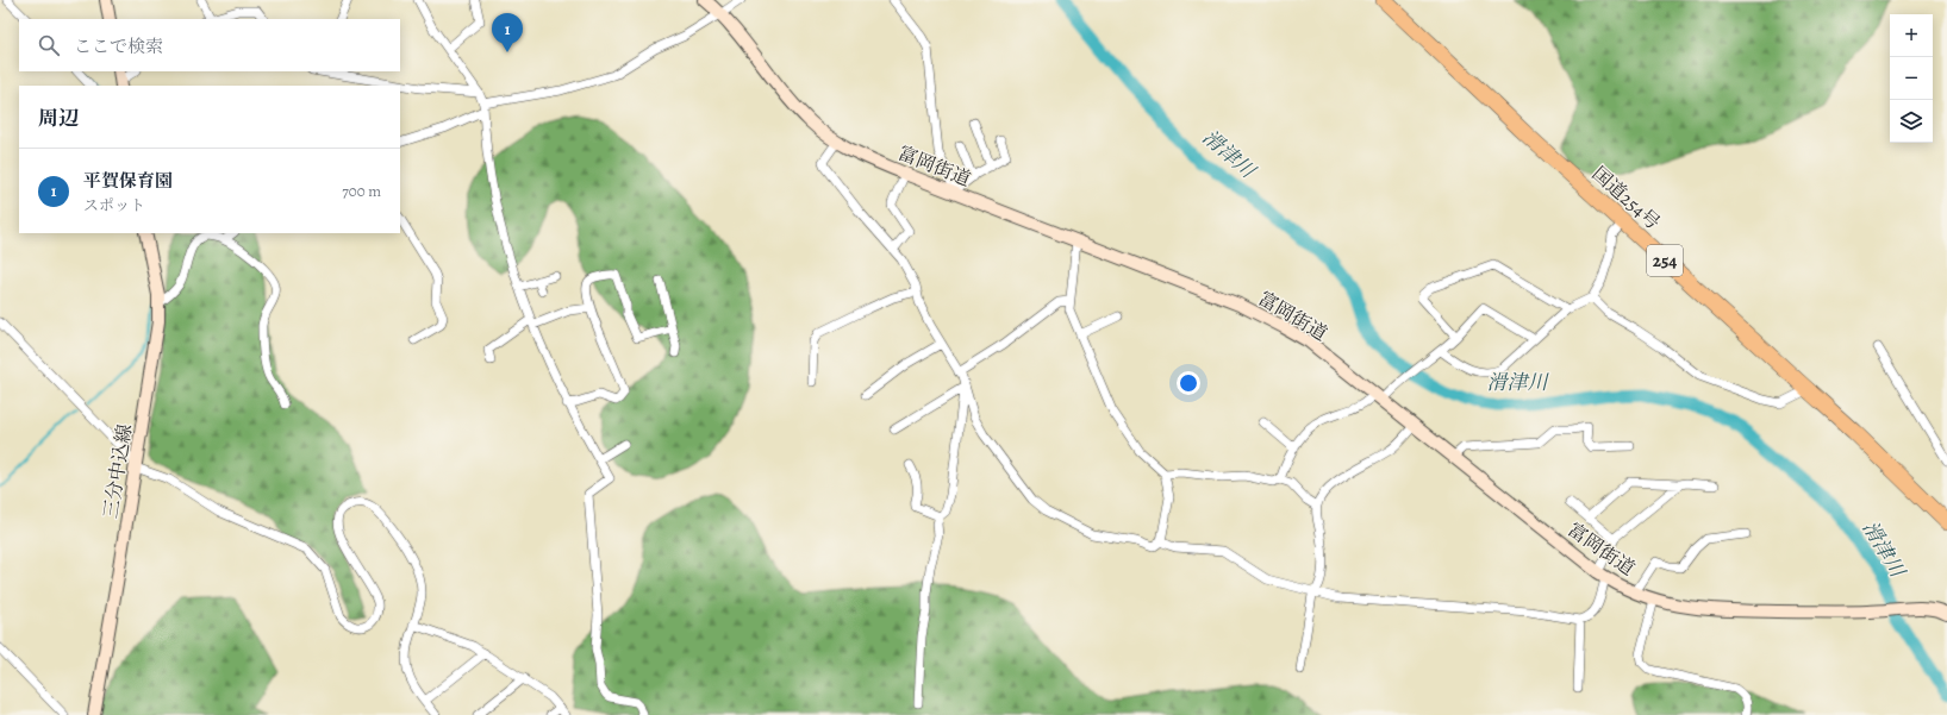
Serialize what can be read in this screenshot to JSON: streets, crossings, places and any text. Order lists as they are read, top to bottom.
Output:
{
  "streets": {
    "highway": ["国道254号", "254"],
    "street": ["富岡街道", "三分中込線"]
  },
  "water": ["滑津川"],
  "page": {
    "pins": "1",
    "map_buttons": ["+", "−"],
    "search": "ここで検索",
    "heading": "周辺",
    "list": [
      {
        "mark": "1",
        "name": "平賀保育園",
        "note": "スポット",
        "value": "700 m"
      }
    ]
  }
}
